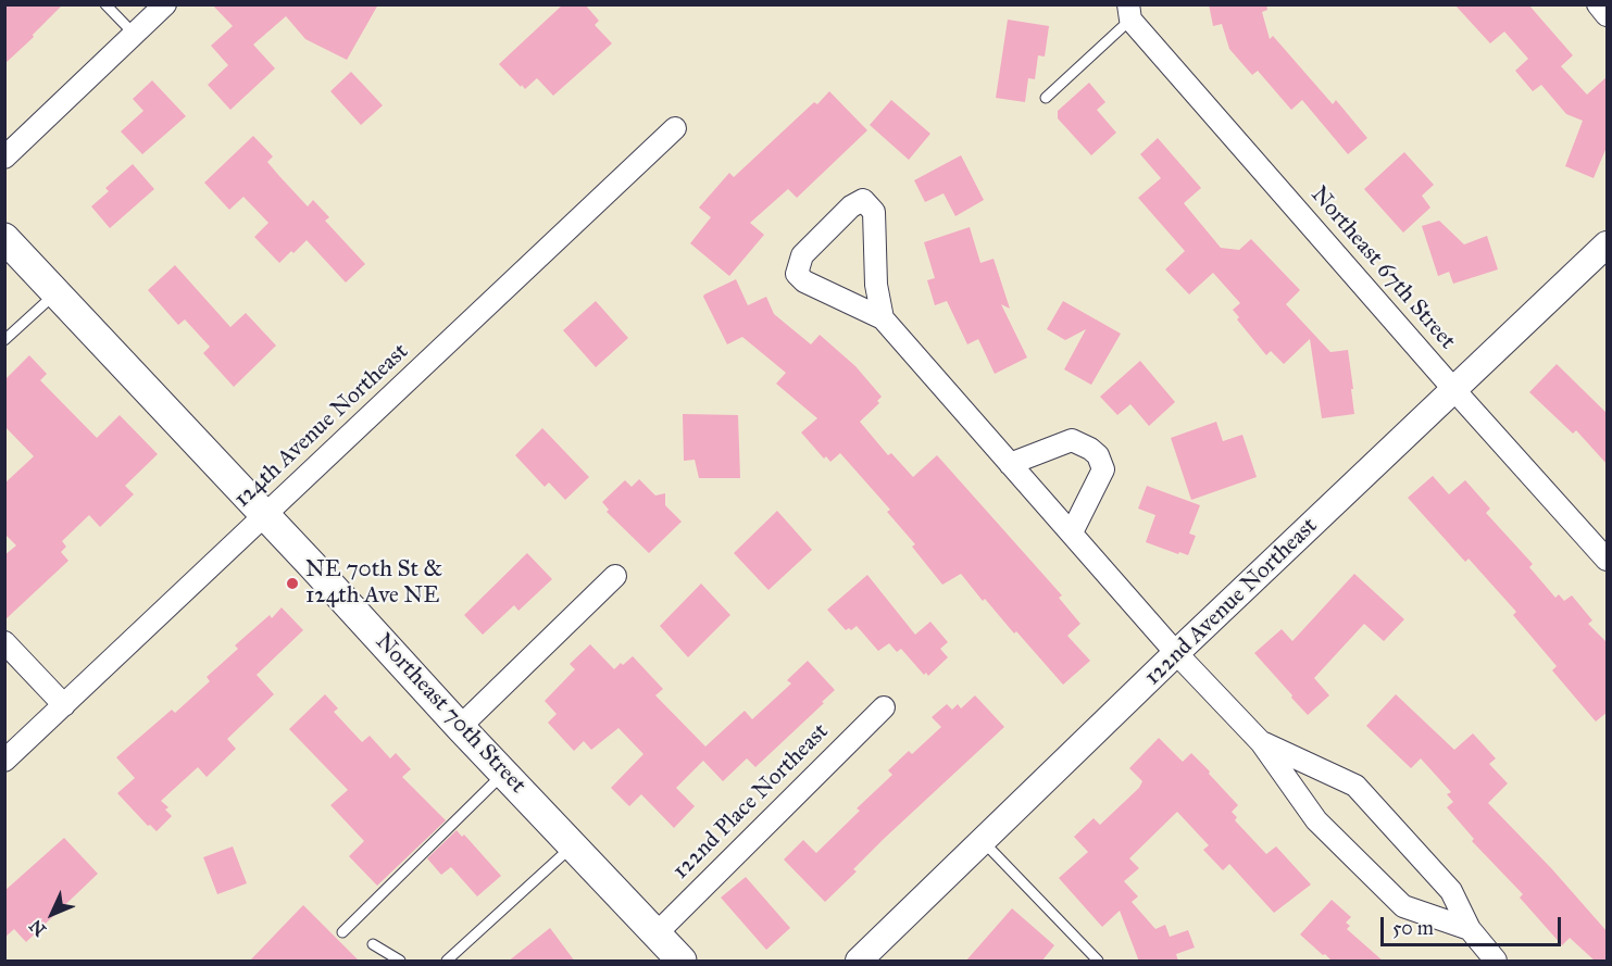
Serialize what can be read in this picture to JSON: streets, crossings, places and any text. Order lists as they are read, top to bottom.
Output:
{
  "streets": {
    "main road": ["Northeast 70th Street"],
    "street": [
      "Northeast 67th Street",
      "124th Avenue Northeast",
      "122nd Avenue Northeast",
      "122nd Place Northeast"
    ]
  },
  "crossings": [
    ["Northeast 67th Street", "122nd Avenue Northeast"],
    ["124th Avenue Northeast", "Northeast 70th Street"],
    ["Northeast 70th Street", "122nd Place Northeast"]
  ],
  "places": ["NE 70th St & 124th Ave NE"],
  "scale_bar": "50 m",
  "north": "bottom left"
}
